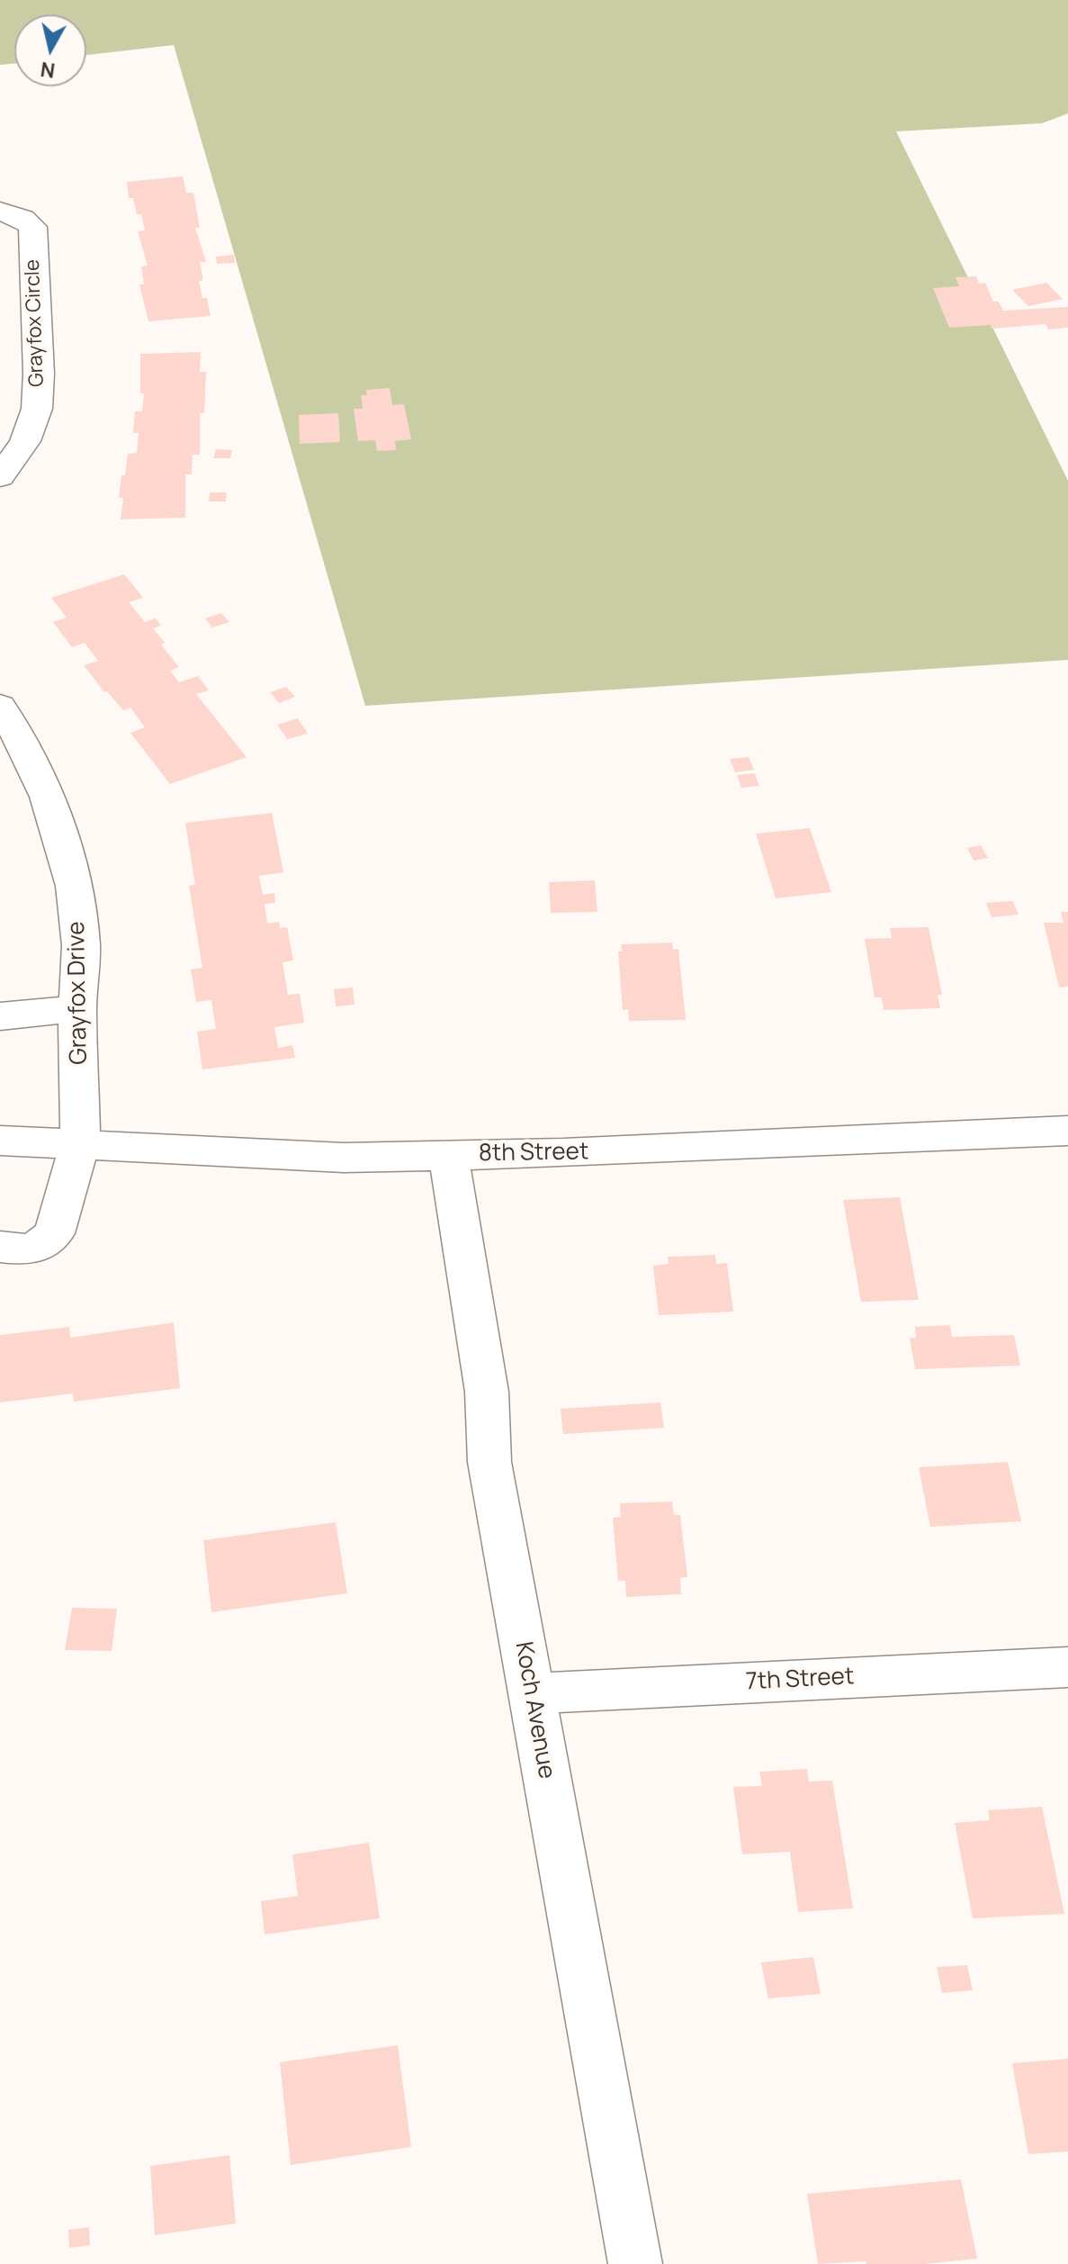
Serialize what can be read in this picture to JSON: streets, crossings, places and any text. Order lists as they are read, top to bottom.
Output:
{
  "streets": {
    "street": [
      "Grayfox Circle",
      "Grayfox Drive",
      "8th Street",
      "7th Street",
      "Koch Avenue"
    ]
  },
  "crossings": [
    ["Grayfox Drive", "8th Street"],
    ["8th Street", "Koch Avenue"],
    ["7th Street", "Koch Avenue"]
  ],
  "north": "bottom"
}
